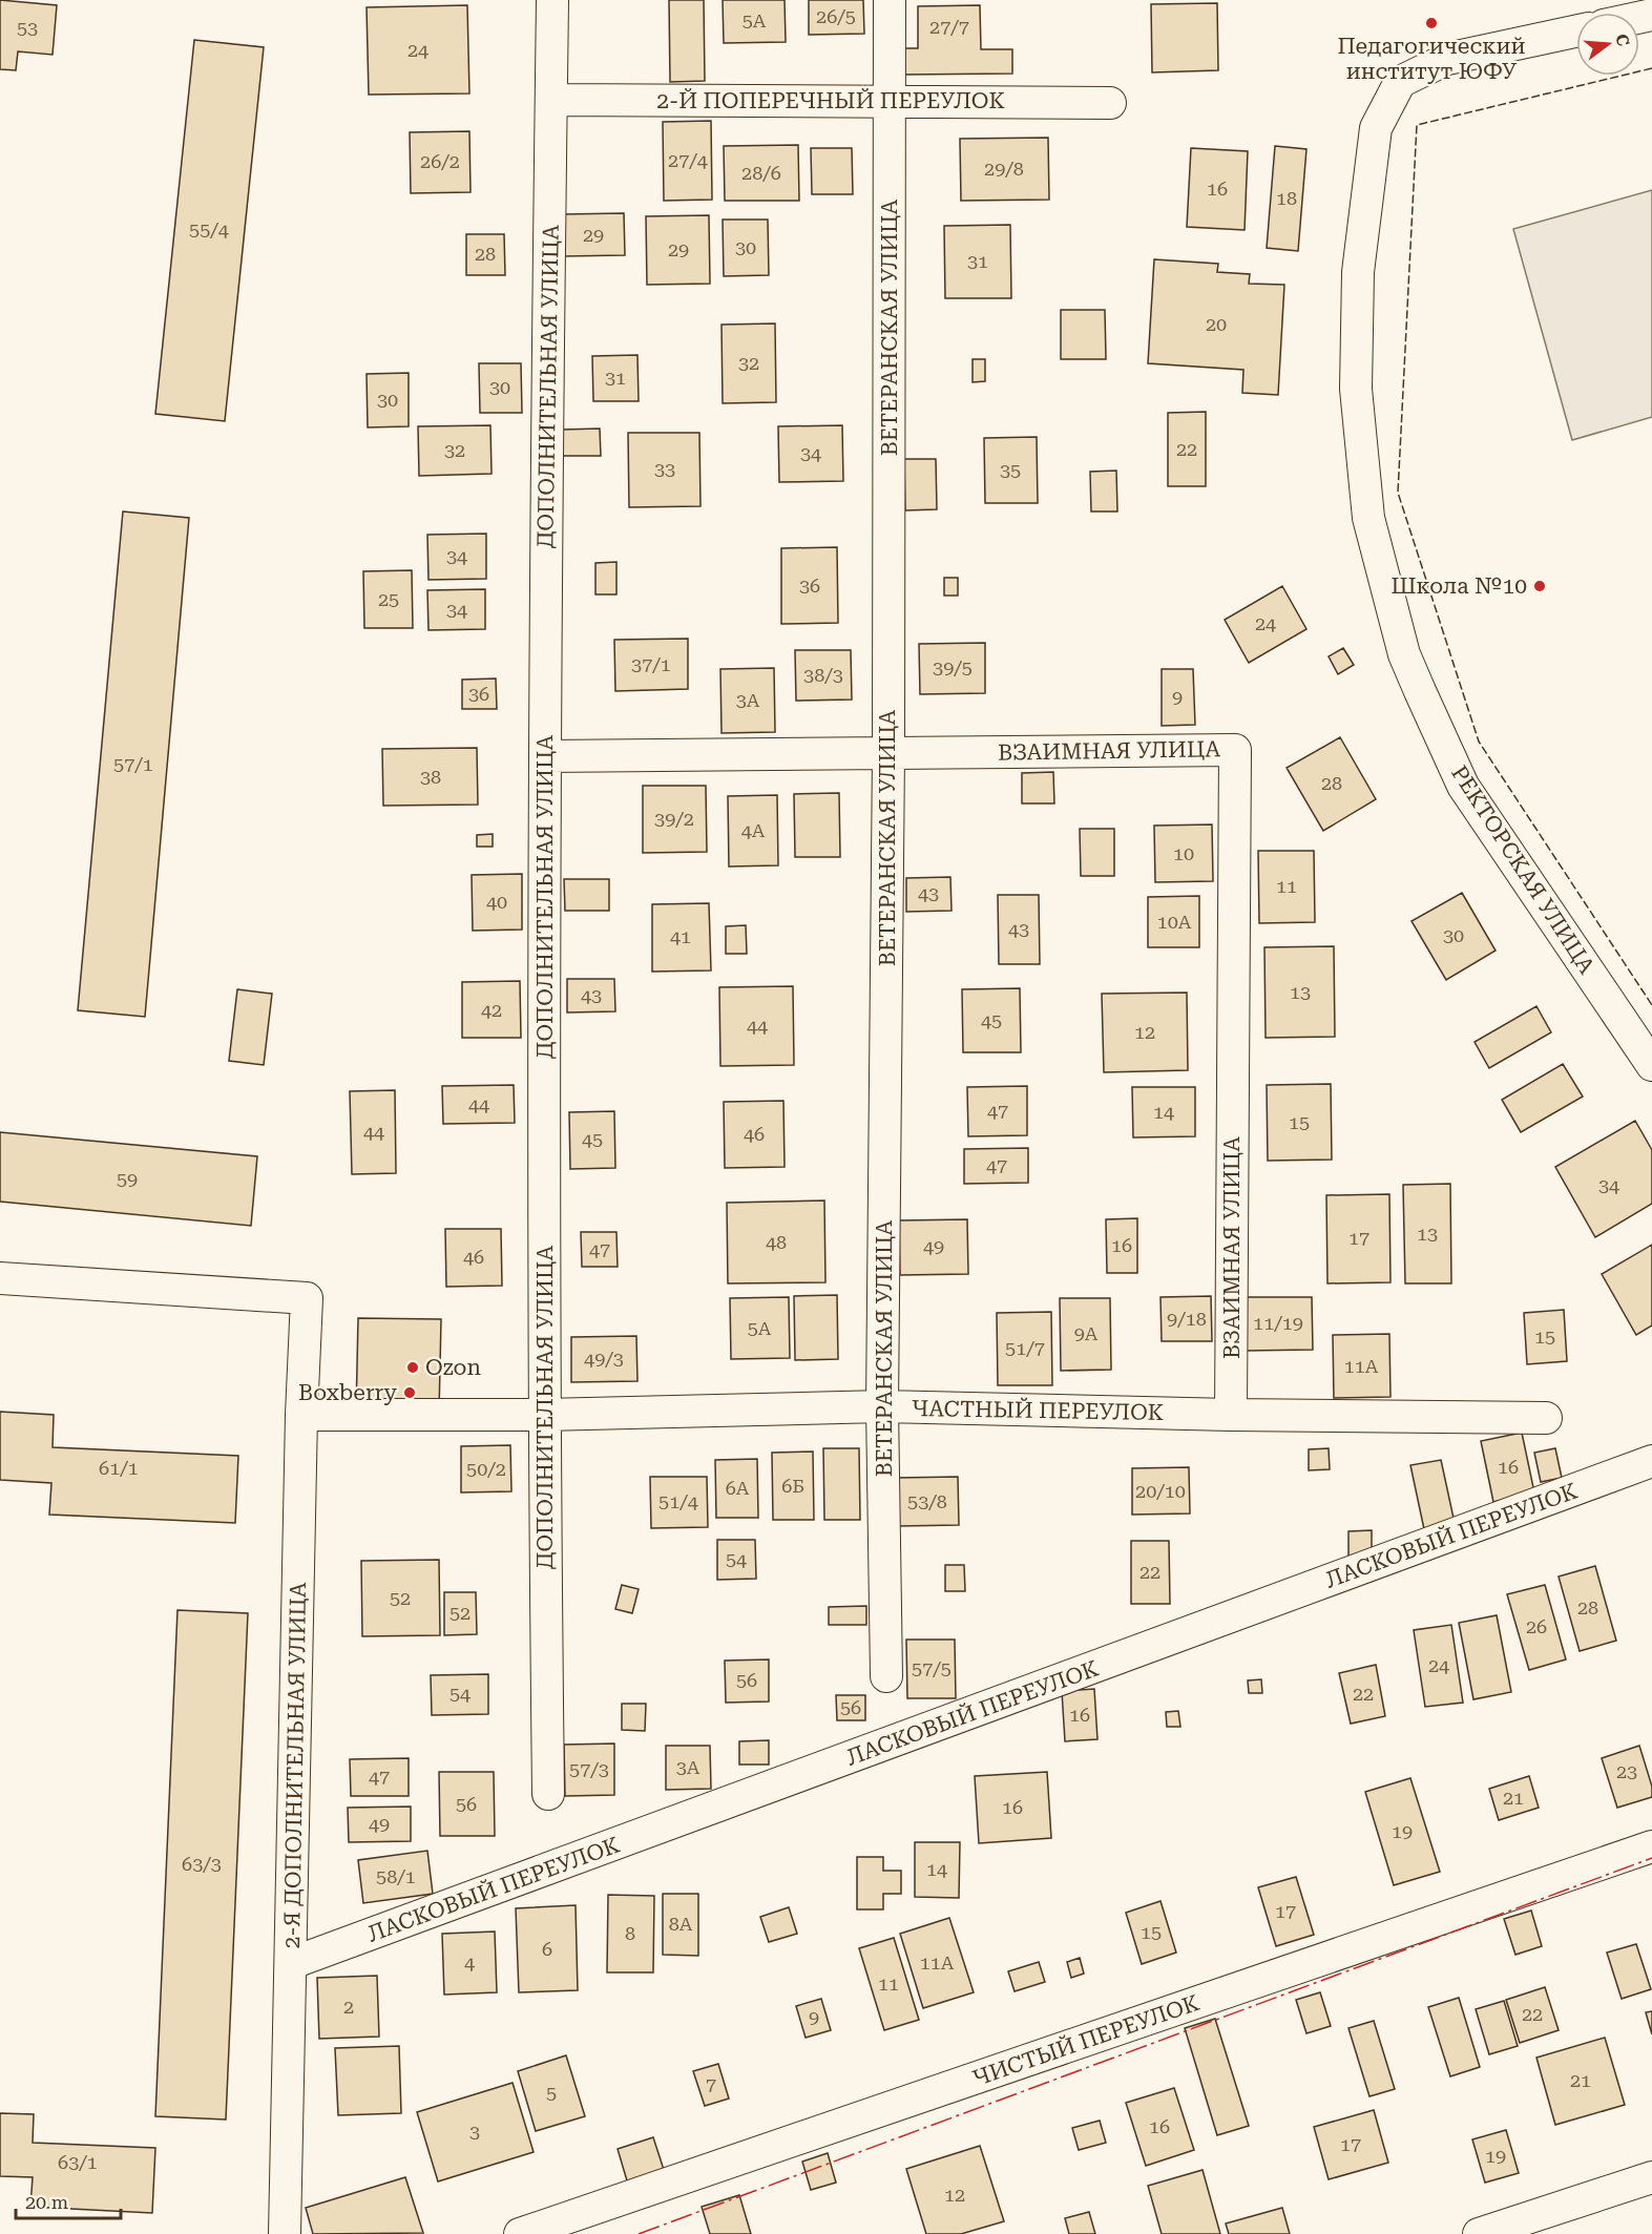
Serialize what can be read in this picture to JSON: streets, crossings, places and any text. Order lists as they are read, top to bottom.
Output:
{
  "streets": {
    "street": [
      "2-Й ПОПЕРЕЧНЫЙ ПЕРЕУЛОК",
      "ВЕТЕРАНСКАЯ УЛИЦА",
      "ДОПОЛНИТЕЛЬНАЯ УЛИЦА",
      "ВЗАИМНАЯ УЛИЦА",
      "РЕКТОРСКАЯ УЛИЦА",
      "ЧАСТНЫЙ ПЕРЕУЛОК",
      "ЛАСКОВЫЙ ПЕРЕУЛОК",
      "2-Я ДОПОЛНИТЕЛЬНАЯ УЛИЦА",
      "ЧИСТЫЙ ПЕРЕУЛОК"
    ]
  },
  "crossings": [
    ["2-Й ПОПЕРЕЧНЫЙ ПЕРЕУЛОК", "ВЕТЕРАНСКАЯ УЛИЦА"],
    ["2-Й ПОПЕРЕЧНЫЙ ПЕРЕУЛОК", "ДОПОЛНИТЕЛЬНАЯ УЛИЦА"],
    ["ВЕТЕРАНСКАЯ УЛИЦА", "ВЗАИМНАЯ УЛИЦА"],
    ["ВЕТЕРАНСКАЯ УЛИЦА", "ЧАСТНЫЙ ПЕРЕУЛОК"],
    ["ДОПОЛНИТЕЛЬНАЯ УЛИЦА", "ВЗАИМНАЯ УЛИЦА"],
    ["ДОПОЛНИТЕЛЬНАЯ УЛИЦА", "ЧАСТНЫЙ ПЕРЕУЛОК"],
    ["ВЗАИМНАЯ УЛИЦА", "ЧАСТНЫЙ ПЕРЕУЛОК"],
    ["ЧАСТНЫЙ ПЕРЕУЛОК", "2-Я ДОПОЛНИТЕЛЬНАЯ УЛИЦА"],
    ["ЛАСКОВЫЙ ПЕРЕУЛОК", "2-Я ДОПОЛНИТЕЛЬНАЯ УЛИЦА"]
  ],
  "places": [
    "Педагогический институт ЮФУ",
    "Школа №10",
    "Ozon",
    "Boxberry"
  ],
  "house_numbers": [
    "26/5",
    "5А",
    "27/7",
    "53",
    "24",
    "27/4",
    "26/2",
    "29/8",
    "28/6",
    "16",
    "18",
    "55/4",
    "29",
    "30",
    "29",
    "28",
    "31",
    "20",
    "32",
    "31",
    "30",
    "30",
    "22",
    "32",
    "34",
    "33",
    "35",
    "34",
    "36",
    "25",
    "34",
    "24",
    "37/1",
    "39/5",
    "38/3",
    "36",
    "9",
    "3А",
    "57/1",
    "38",
    "28",
    "39/2",
    "4А",
    "10",
    "11",
    "43",
    "40",
    "10А",
    "43",
    "30",
    "41",
    "13",
    "43",
    "42",
    "45",
    "44",
    "12",
    "44",
    "47",
    "14",
    "15",
    "44",
    "46",
    "45",
    "47",
    "59",
    "34",
    "13",
    "17",
    "48",
    "16",
    "49",
    "47",
    "46",
    "9/18",
    "11/19",
    "5А",
    "9А",
    "15",
    "51/7",
    "49/3",
    "11А",
    "16",
    "61/1",
    "50/2",
    "6Б",
    "6А",
    "20/10",
    "51/4",
    "53/8",
    "54",
    "22",
    "52",
    "28",
    "52",
    "26",
    "24",
    "57/5",
    "56",
    "54",
    "22",
    "56",
    "16",
    "3А",
    "57/3",
    "23",
    "47",
    "21",
    "56",
    "16",
    "49",
    "19",
    "63/3",
    "14",
    "58/1",
    "17",
    "8А",
    "15",
    "8",
    "6",
    "4",
    "11А",
    "11",
    "2",
    "22",
    "9",
    "21",
    "7",
    "5",
    "16",
    "3",
    "17",
    "19",
    "63/1",
    "12"
  ],
  "scale_bar": "20 m",
  "north": "right"
}
